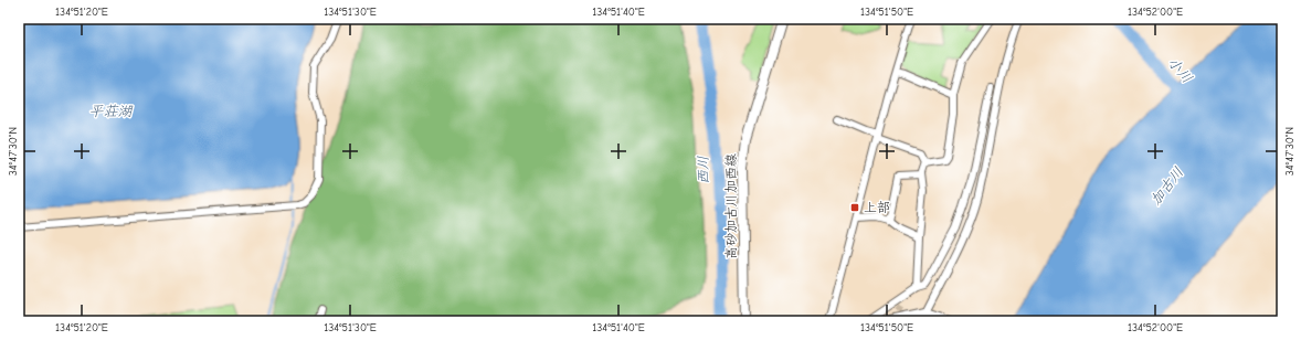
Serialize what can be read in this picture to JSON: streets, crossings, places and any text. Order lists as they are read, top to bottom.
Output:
{
  "streets": {
    "main road": ["高砂加古川加西線"]
  },
  "water": [
    "小川",
    "平荘湖",
    "西川",
    "加古川"
  ],
  "places": {
    "transit": ["上部"]
  },
  "coordinates": [
    "134°51'20\"E",
    "134°51'30\"E",
    "134°51'40\"E",
    "134°51'50\"E",
    "134°52'00\"E",
    "34°47'30\"N"
  ]
}
